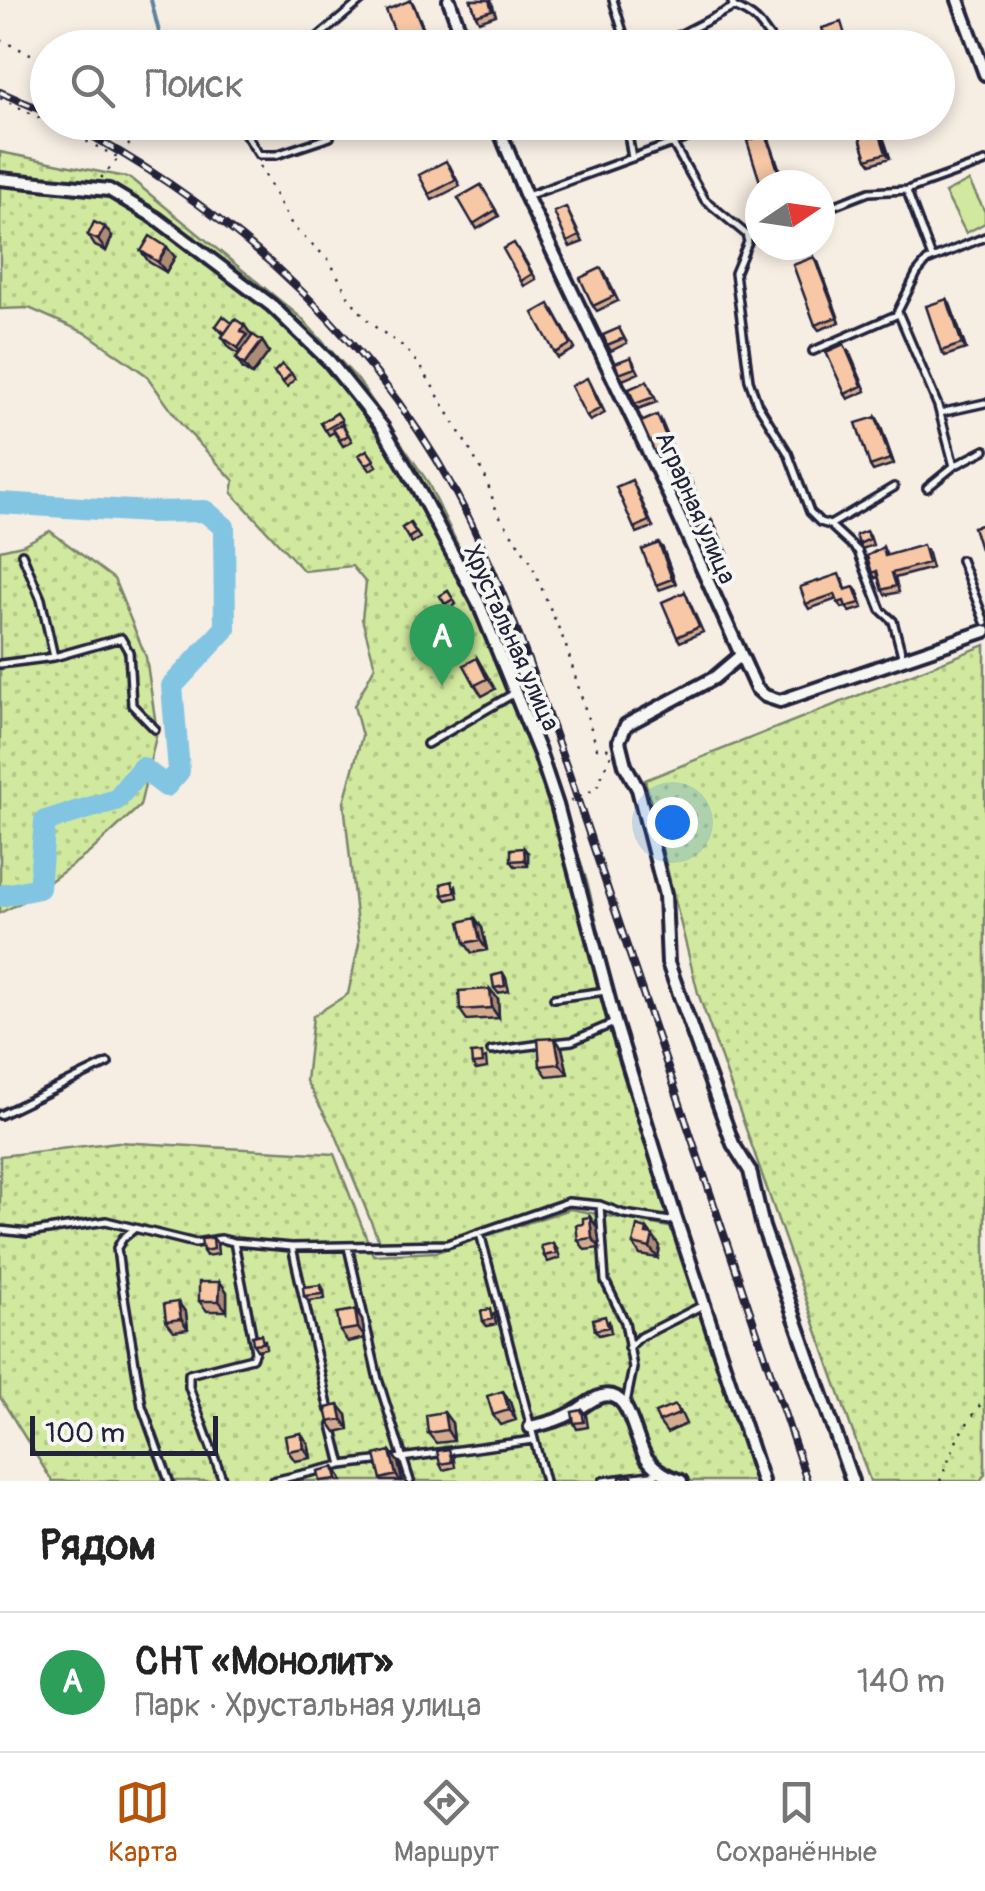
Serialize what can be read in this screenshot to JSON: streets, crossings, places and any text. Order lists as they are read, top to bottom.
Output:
{
  "streets": {
    "street": ["Аграрная улица", "Хрустальная улица"]
  },
  "scale_bar": "100 m",
  "north": "right",
  "page": {
    "search": "Поиск",
    "pins": "A",
    "scale": "100 m",
    "heading": "Рядом",
    "list": [
      {
        "mark": "A",
        "name": "СНТ «Монолит»",
        "note": "Парк · Хрустальная улица",
        "value": "140 m"
      }
    ],
    "nav": ["Карта", "Маршрут", "Сохранённые"]
  }
}
